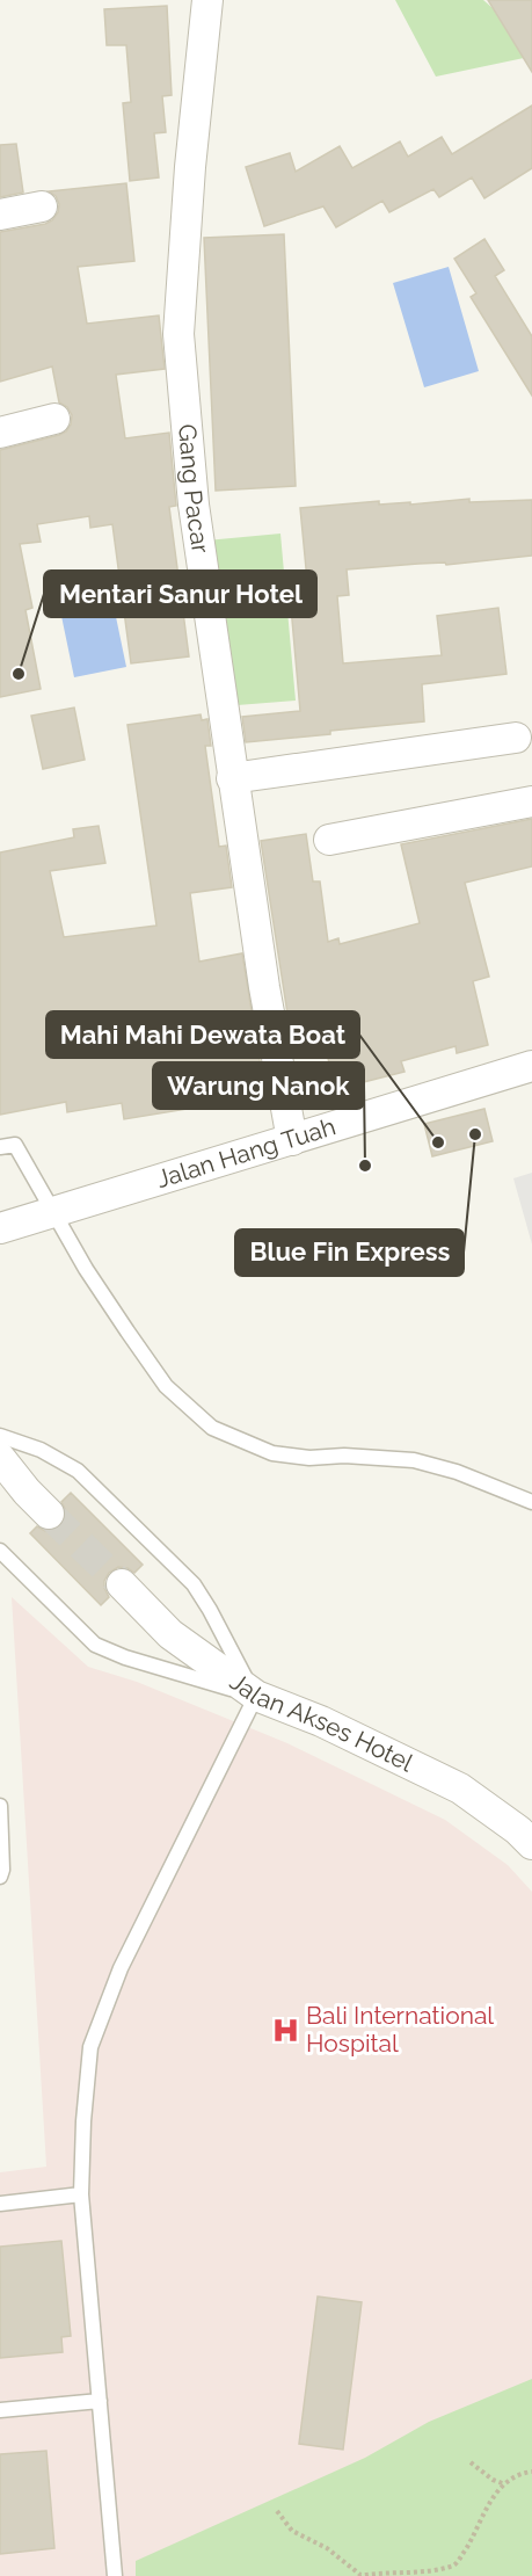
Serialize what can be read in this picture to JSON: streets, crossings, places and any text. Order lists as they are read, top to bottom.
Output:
{
  "streets": {
    "street": ["Gang Pacar", "Jalan Hang Tuah", "Jalan Akses Hotel"]
  },
  "crossings": [
    ["Gang Pacar", "Jalan Hang Tuah"]
  ],
  "places": {
    "other": [
      "Mentari Sanur Hotel",
      "Blue Fin Express",
      "Mahi Mahi Dewata Boat",
      "Warung Nanok"
    ],
    "hospital": ["Bali International Hospital"]
  }
}
